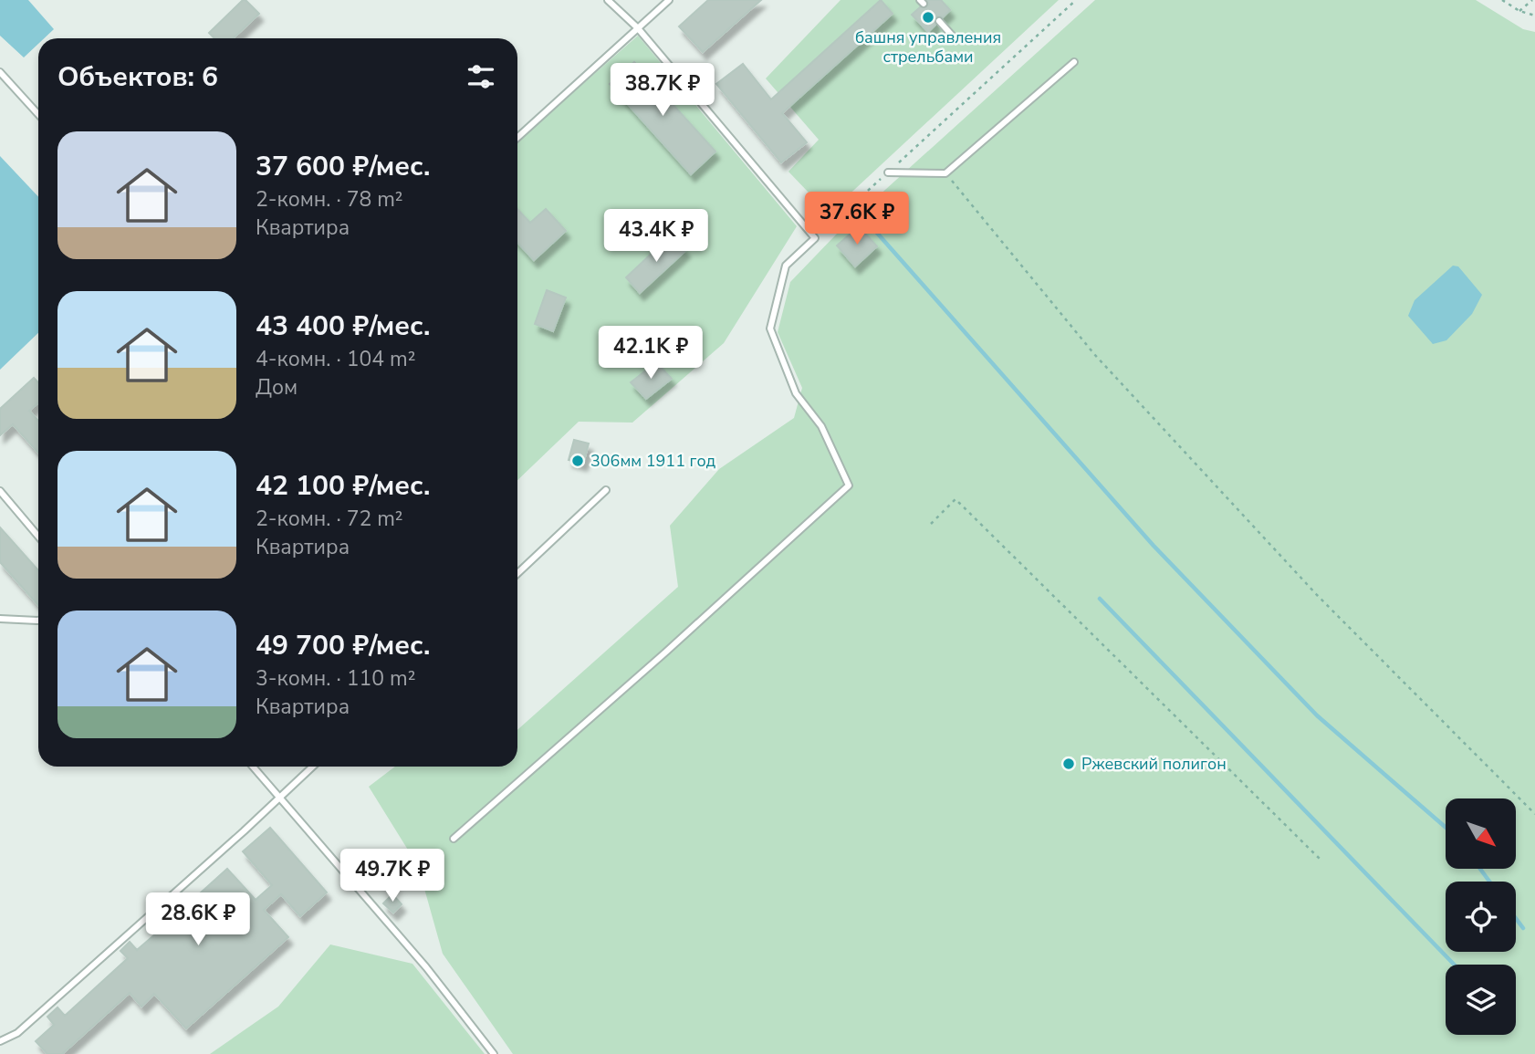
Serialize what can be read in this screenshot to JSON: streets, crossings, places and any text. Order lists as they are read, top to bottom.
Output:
{
  "places": ["башня управления стрельбами", "306мм 1911 год", "Ржевский полигон"],
  "north": "bottom right",
  "page": {
    "heading": "Объектов: 6",
    "price": [
      "38.7K ₽",
      "37.6K ₽",
      "43.4K ₽",
      "42.1K ₽",
      "49.7K ₽",
      "28.6K ₽"
    ],
    "list": [
      {
        "name": "37 600 ₽/мес.",
        "note": "2-комн. · 78 m² · Квартира"
      },
      {
        "name": "43 400 ₽/мес.",
        "note": "4-комн. · 104 m² · Дом"
      },
      {
        "name": "42 100 ₽/мес.",
        "note": "2-комн. · 72 m² · Квартира"
      },
      {
        "name": "49 700 ₽/мес.",
        "note": "3-комн. · 110 m² · Квартира"
      }
    ]
  }
}
